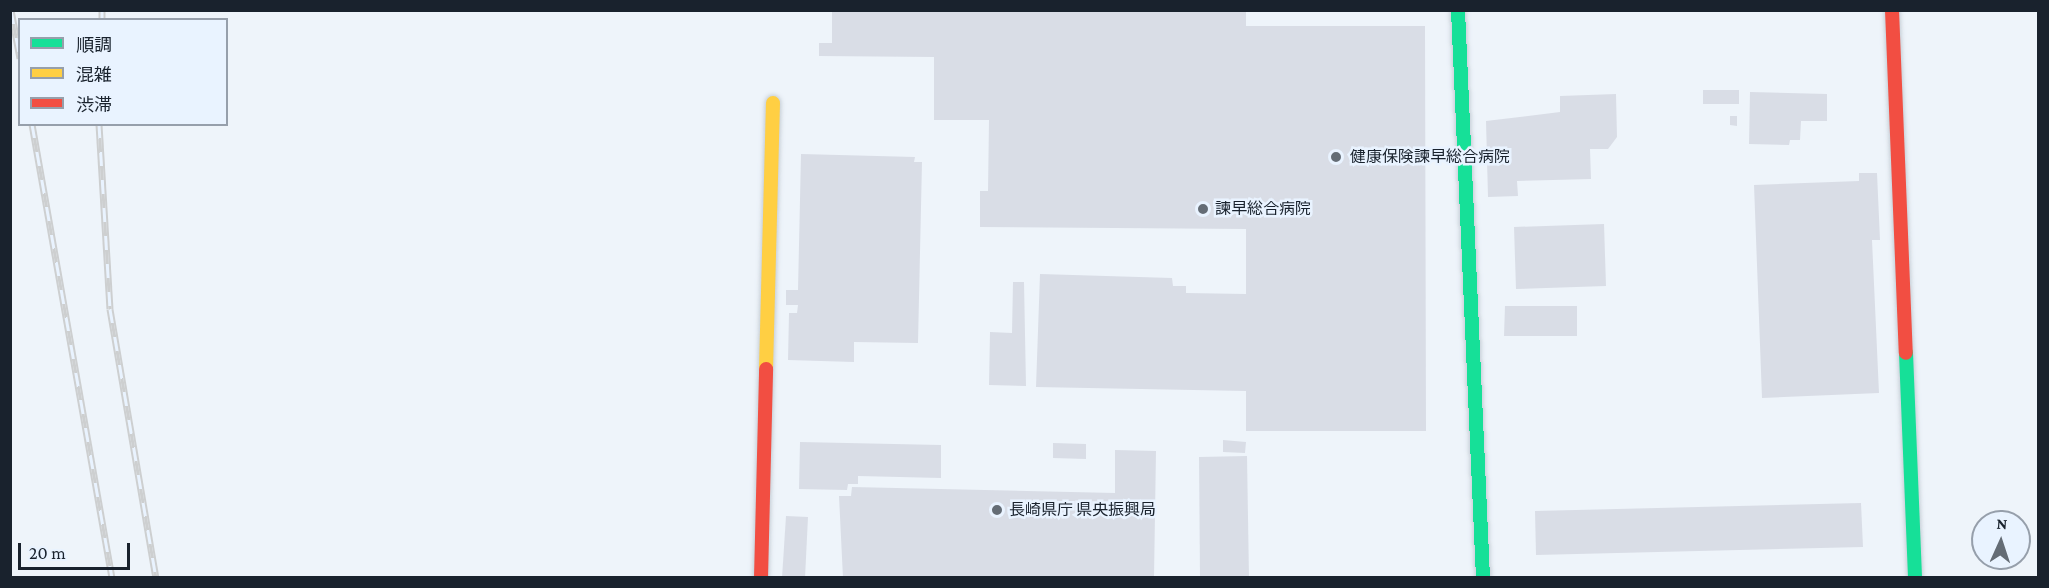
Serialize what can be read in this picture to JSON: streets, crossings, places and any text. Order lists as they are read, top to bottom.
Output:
{
  "places": ["健康保険諫早総合病院", "諫早総合病院", "長崎県庁 県央振興局"],
  "legend": ["順調", "混雑", "渋滞"],
  "scale_bar": "20 m",
  "north": "top"
}
